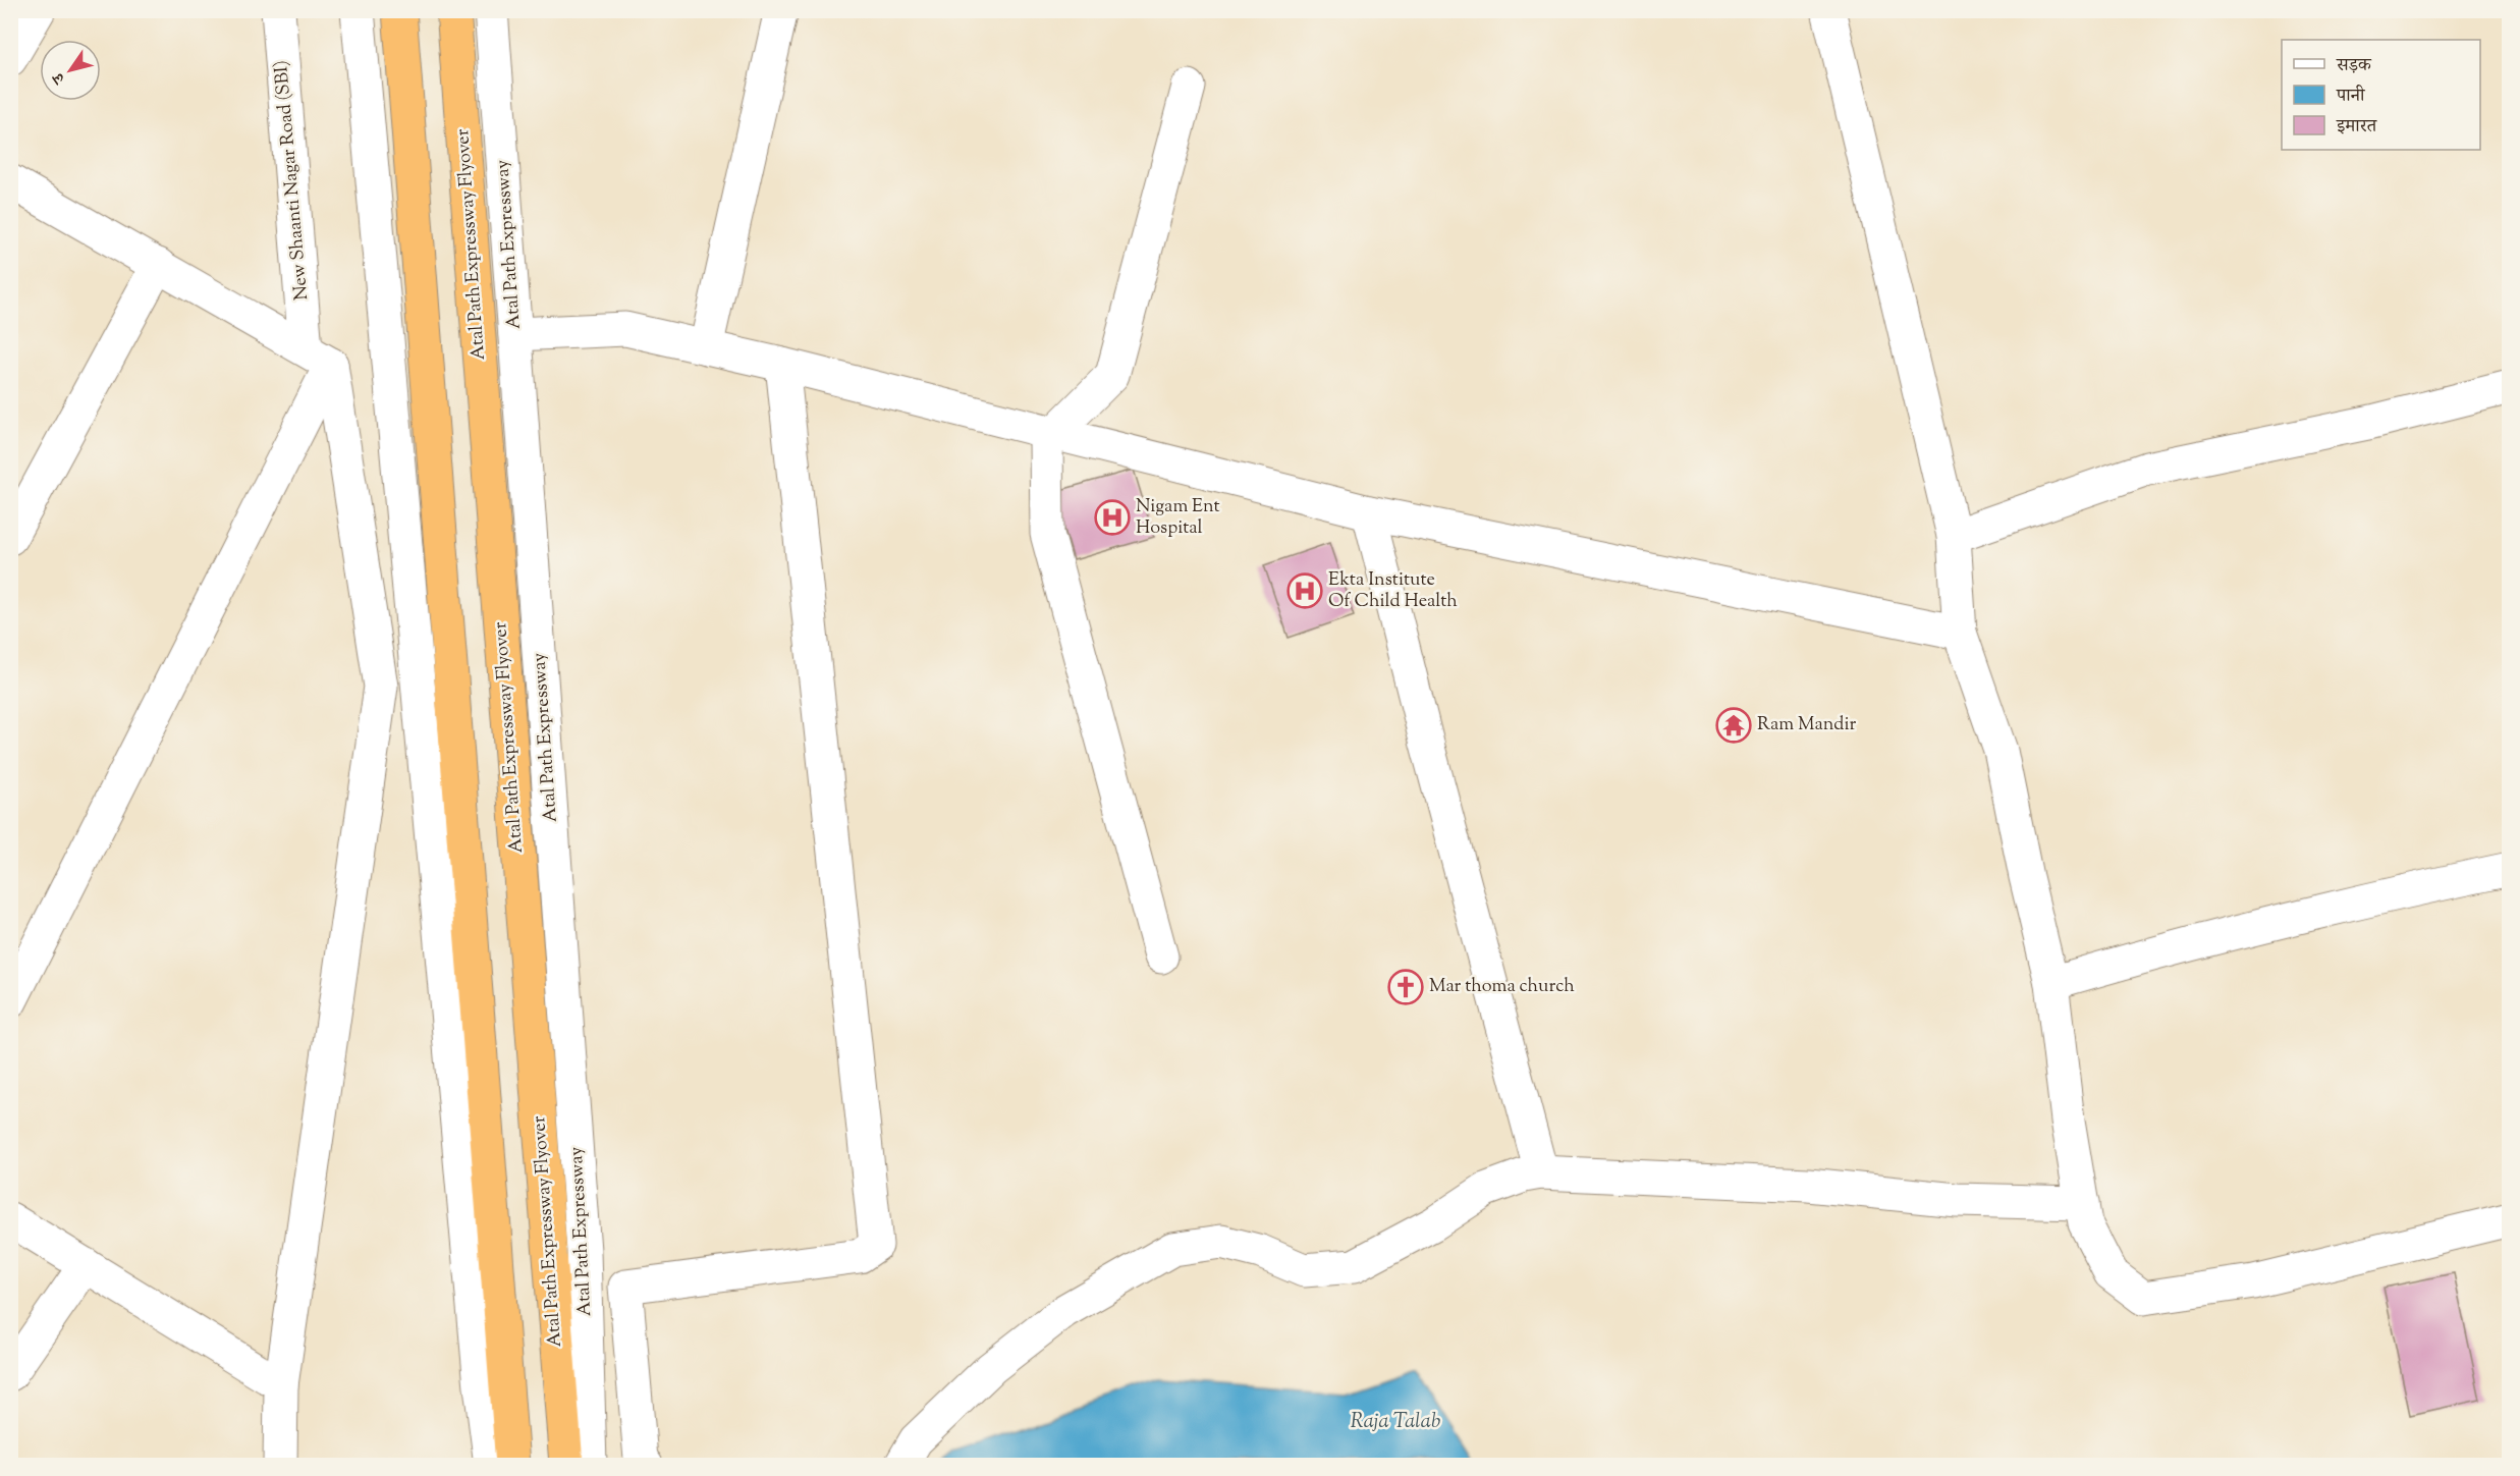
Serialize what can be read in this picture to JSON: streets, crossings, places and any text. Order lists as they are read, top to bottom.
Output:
{
  "streets": {
    "highway": ["Atal Path Expressway Flyover"],
    "street": ["New Shaanti Nagar Road (SBI)", "Atal Path Expressway"]
  },
  "water": ["Raja Talab"],
  "places": {
    "hospital": ["Nigam Ent Hospital", "Ekta Institute Of Child Health"],
    "temple": ["Ram Mandir"],
    "church": ["Mar thoma church"]
  },
  "legend": ["सड़क", "पानी", "इमारत"],
  "north": "bottom left"
}
